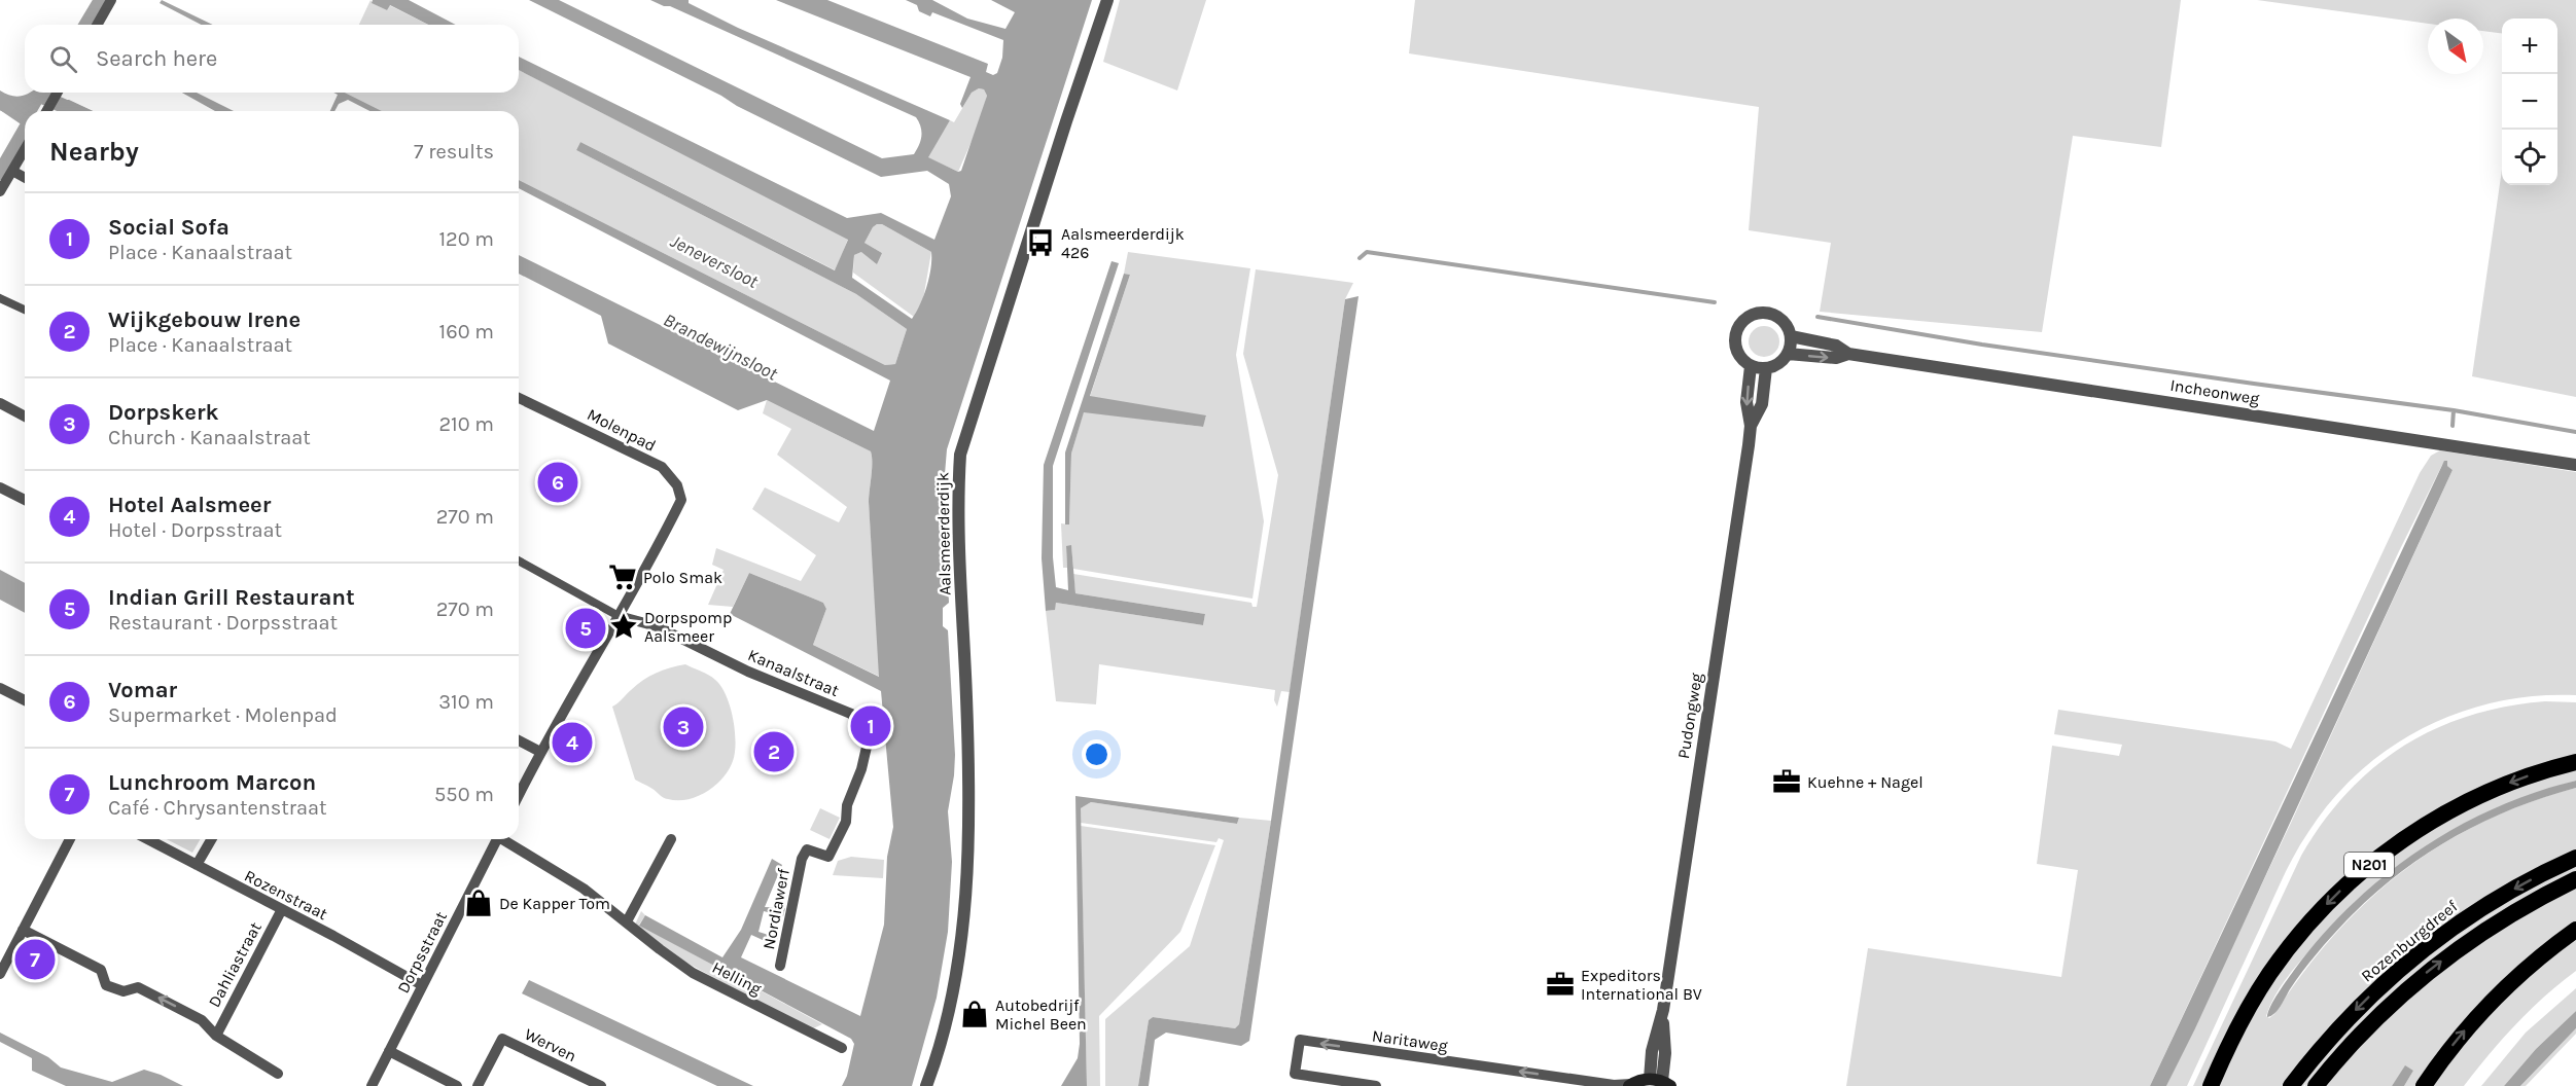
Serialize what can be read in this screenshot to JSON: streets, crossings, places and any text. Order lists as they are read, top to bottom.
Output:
{
  "streets": {
    "highway": ["N201", "Rozenburgdreef"],
    "street": [
      "Incheonweg",
      "Molenpad",
      "Aalsmeerderdijk",
      "Kanaalstraat",
      "Pudongweg",
      "Rozenstraat",
      "Nordiawerf",
      "Dorpsstraat",
      "Dahliastraat",
      "Helling",
      "Naritaweg",
      "Werven"
    ]
  },
  "crossings": [
    ["Incheonweg", "Pudongweg"],
    ["Molenpad", "Kanaalstraat"],
    ["Kanaalstraat", "Nordiawerf"],
    ["Rozenstraat", "Dorpsstraat"],
    ["Rozenstraat", "Dahliastraat"]
  ],
  "water": ["Jeneversloot", "Brandewijnsloot"],
  "places": {
    "bus stop": ["Aalsmeerderdijk 426"],
    "supermarket": ["Polo Smak"],
    "place": ["Dorpspomp Aalsmeer"],
    "office": ["Kuehne + Nagel", "Expeditors International BV"],
    "shop": ["De Kapper Tom", "Autobedrijf Michel Been"]
  },
  "north": "bottom right",
  "page": {
    "map_buttons": ["+", "−"],
    "search": "Search here",
    "heading": ["Nearby", "7 results"],
    "list": [
      {
        "mark": "1",
        "name": "Social Sofa",
        "note": "Place · Kanaalstraat",
        "value": "120 m"
      },
      {
        "mark": "2",
        "name": "Wijkgebouw Irene",
        "note": "Place · Kanaalstraat",
        "value": "160 m"
      },
      {
        "mark": "3",
        "name": "Dorpskerk",
        "note": "Church · Kanaalstraat",
        "value": "210 m"
      },
      {
        "mark": "4",
        "name": "Hotel Aalsmeer",
        "note": "Hotel · Dorpsstraat",
        "value": "270 m"
      },
      {
        "mark": "5",
        "name": "Indian Grill Restaurant",
        "note": "Restaurant · Dorpsstraat",
        "value": "270 m"
      },
      {
        "mark": "6",
        "name": "Vomar",
        "note": "Supermarket · Molenpad",
        "value": "310 m"
      },
      {
        "mark": "7",
        "name": "Lunchroom Marcon",
        "note": "Café · Chrysantenstraat",
        "value": "550 m"
      }
    ],
    "pins": [
      "6",
      "5",
      "1",
      "3",
      "4",
      "2",
      "7"
    ]
  }
}
